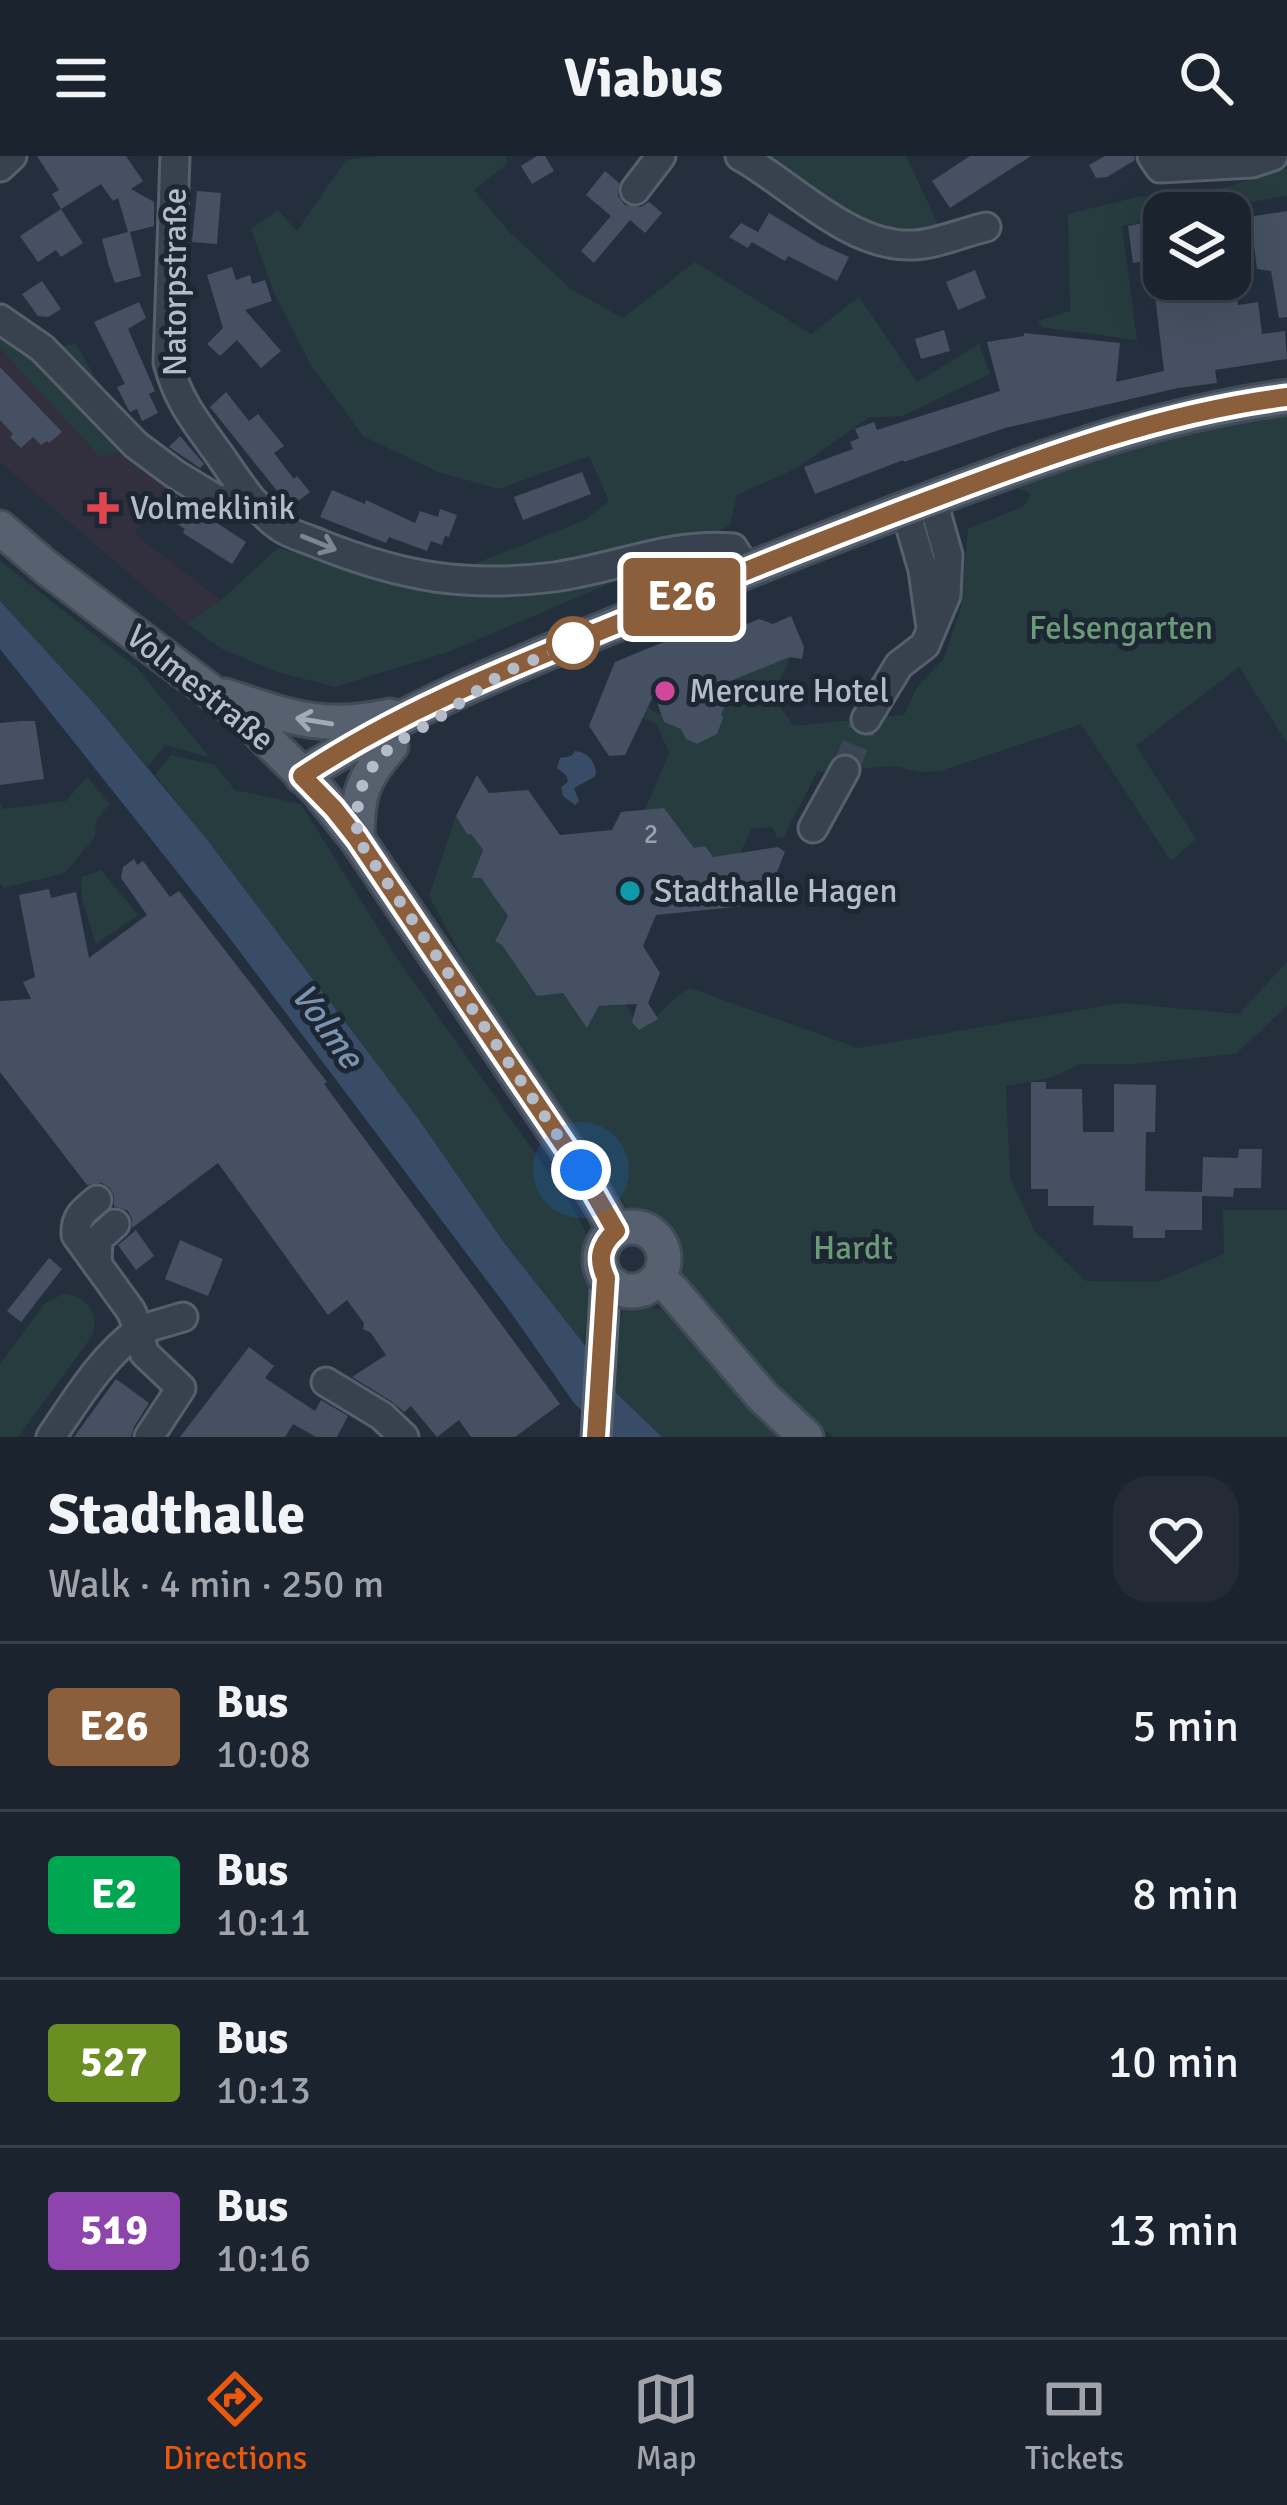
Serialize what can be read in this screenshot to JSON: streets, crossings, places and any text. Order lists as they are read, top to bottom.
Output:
{
  "streets": {
    "main road": ["Volmestraße"],
    "street": ["Natorpstraße"]
  },
  "one_way": ["Natorpstraße"],
  "water": ["Volme"],
  "parks": ["Felsengarten", "Hardt"],
  "places": {
    "health": ["Volmeklinik"],
    "other": ["Mercure Hotel", "Stadthalle Hagen"]
  },
  "lines": ["bus line E26"],
  "house_numbers": ["2"],
  "page": {
    "header": "Viabus",
    "on_map": "E26",
    "heading": ["Stadthalle", "Walk · 4 min · 250 m"],
    "list": [
      {
        "mark": "E26",
        "name": "Bus",
        "note": "10:08",
        "value": "5 min"
      },
      {
        "mark": "E2",
        "name": "Bus",
        "note": "10:11",
        "value": "8 min"
      },
      {
        "mark": "527",
        "name": "Bus",
        "note": "10:13",
        "value": "10 min"
      },
      {
        "mark": "519",
        "name": "Bus",
        "note": "10:16",
        "value": "13 min"
      }
    ],
    "tabs": ["Directions", "Map", "Tickets"]
  }
}
